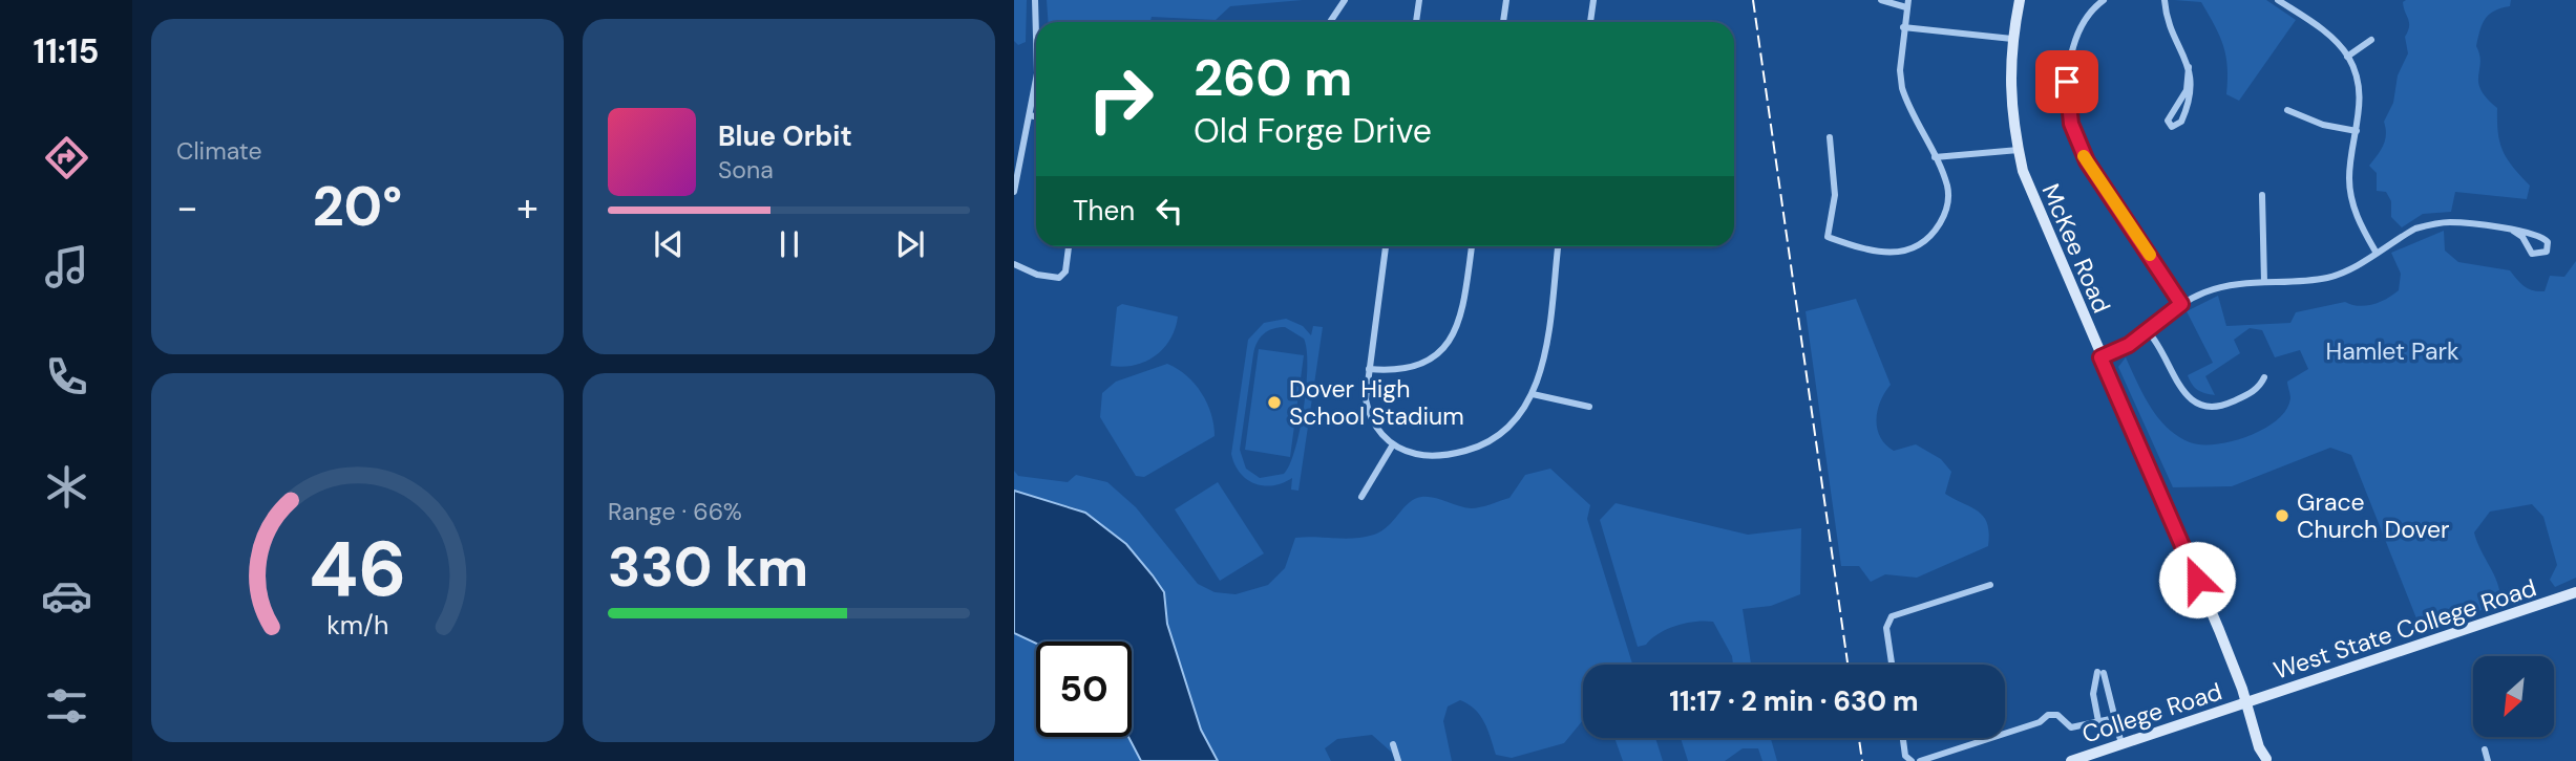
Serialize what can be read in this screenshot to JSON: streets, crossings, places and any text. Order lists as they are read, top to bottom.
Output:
{
  "streets": {
    "main road": ["McKee Road", "West State College Road", "College Road"]
  },
  "crossings": [
    ["McKee Road", "West State College Road"],
    ["McKee Road", "College Road"],
    ["West State College Road", "College Road"]
  ],
  "parks": ["Hamlet Park"],
  "places": ["Dover High School Stadium", "Grace Church Dover"],
  "north": "bottom left",
  "page": {
    "tabs": "11:15",
    "tile": [
      "Climate",
      ["Range · 66%", "330 km"]
    ],
    "turn": ["260 m", "Old Forge Drive"],
    "song": ["Blue Orbit", "Sona"],
    "then": "Then",
    "heat": ["−", "20°", "+"],
    "limit": "50",
    "trip": "11:17 · 2 min · 630 m",
    "gauge": ["46", "km/h"]
  }
}
